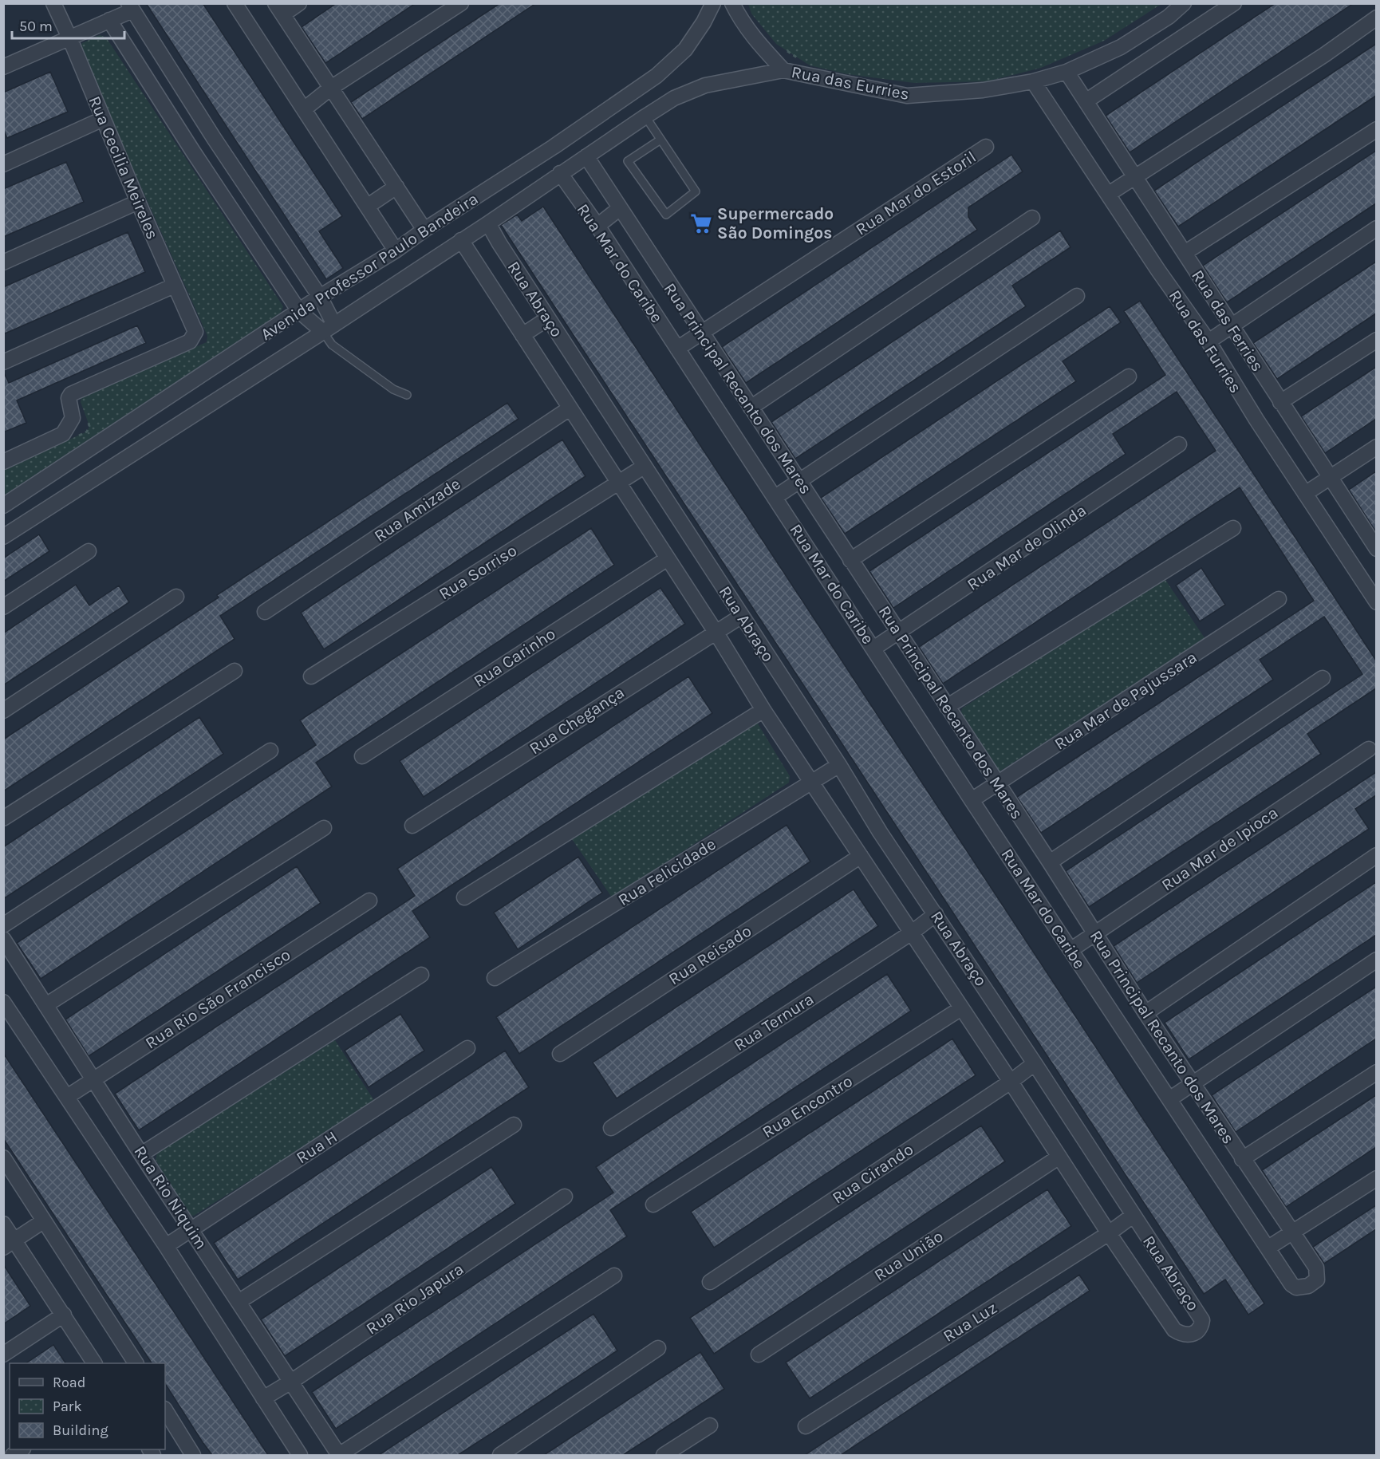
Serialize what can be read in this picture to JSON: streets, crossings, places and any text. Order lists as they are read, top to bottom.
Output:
{
  "streets": {
    "street": [
      "Rua das Eurries",
      "Rua Cecilia Meireles",
      "Rua Mar do Estoril",
      "Rua Mar do Caribe",
      "Avenida Professor Paulo Bandeira",
      "Rua Abraço",
      "Rua das Ferries",
      "Rua das Furries",
      "Rua Principal Recanto dos Mares",
      "Rua Amizade",
      "Rua Mar de Olinda",
      "Rua Sorriso",
      "Rua Carinho",
      "Rua Mar de Pajussara",
      "Rua Chegança",
      "Rua Mar de Ipioca",
      "Rua Felicidade",
      "Rua Reisado",
      "Rua Rio São Francisco",
      "Rua Ternura",
      "Rua Encontro",
      "Rua H",
      "Rua Cirando",
      "Rua Rio Niquim",
      "Rua União",
      "Rua Rio Japura",
      "Rua Luz"
    ]
  },
  "crossings": [
    ["Rua das Eurries", "Avenida Professor Paulo Bandeira"],
    ["Rua das Eurries", "Rua das Ferries"],
    ["Rua das Eurries", "Rua das Furries"],
    ["Rua Mar do Estoril", "Rua Mar do Caribe"],
    ["Rua Mar do Estoril", "Rua Principal Recanto dos Mares"],
    ["Rua Mar do Caribe", "Avenida Professor Paulo Bandeira"],
    ["Rua Mar do Caribe", "Rua Principal Recanto dos Mares"],
    ["Rua Mar do Caribe", "Rua Mar de Olinda"],
    ["Rua Mar do Caribe", "Rua Mar de Pajussara"],
    ["Rua Mar do Caribe", "Rua Mar de Ipioca"],
    ["Avenida Professor Paulo Bandeira", "Rua Abraço"],
    ["Avenida Professor Paulo Bandeira", "Rua Principal Recanto dos Mares"],
    ["Rua Abraço", "Rua Amizade"],
    ["Rua Abraço", "Rua Sorriso"],
    ["Rua Abraço", "Rua Carinho"],
    ["Rua Abraço", "Rua Chegança"],
    ["Rua Abraço", "Rua Felicidade"],
    ["Rua Abraço", "Rua Reisado"],
    ["Rua Abraço", "Rua Ternura"],
    ["Rua Abraço", "Rua Encontro"],
    ["Rua Abraço", "Rua Cirando"],
    ["Rua Abraço", "Rua União"],
    ["Rua Abraço", "Rua Luz"],
    ["Rua Principal Recanto dos Mares", "Rua Mar de Olinda"],
    ["Rua Principal Recanto dos Mares", "Rua Mar de Pajussara"],
    ["Rua Principal Recanto dos Mares", "Rua Mar de Ipioca"],
    ["Rua Rio São Francisco", "Rua Rio Niquim"],
    ["Rua H", "Rua Rio Niquim"],
    ["Rua Rio Niquim", "Rua Rio Japura"]
  ],
  "places": {
    "supermarket": ["Supermercado São Domingos"]
  },
  "legend": ["Road", "Park", "Building"],
  "scale_bar": "50 m"
}
